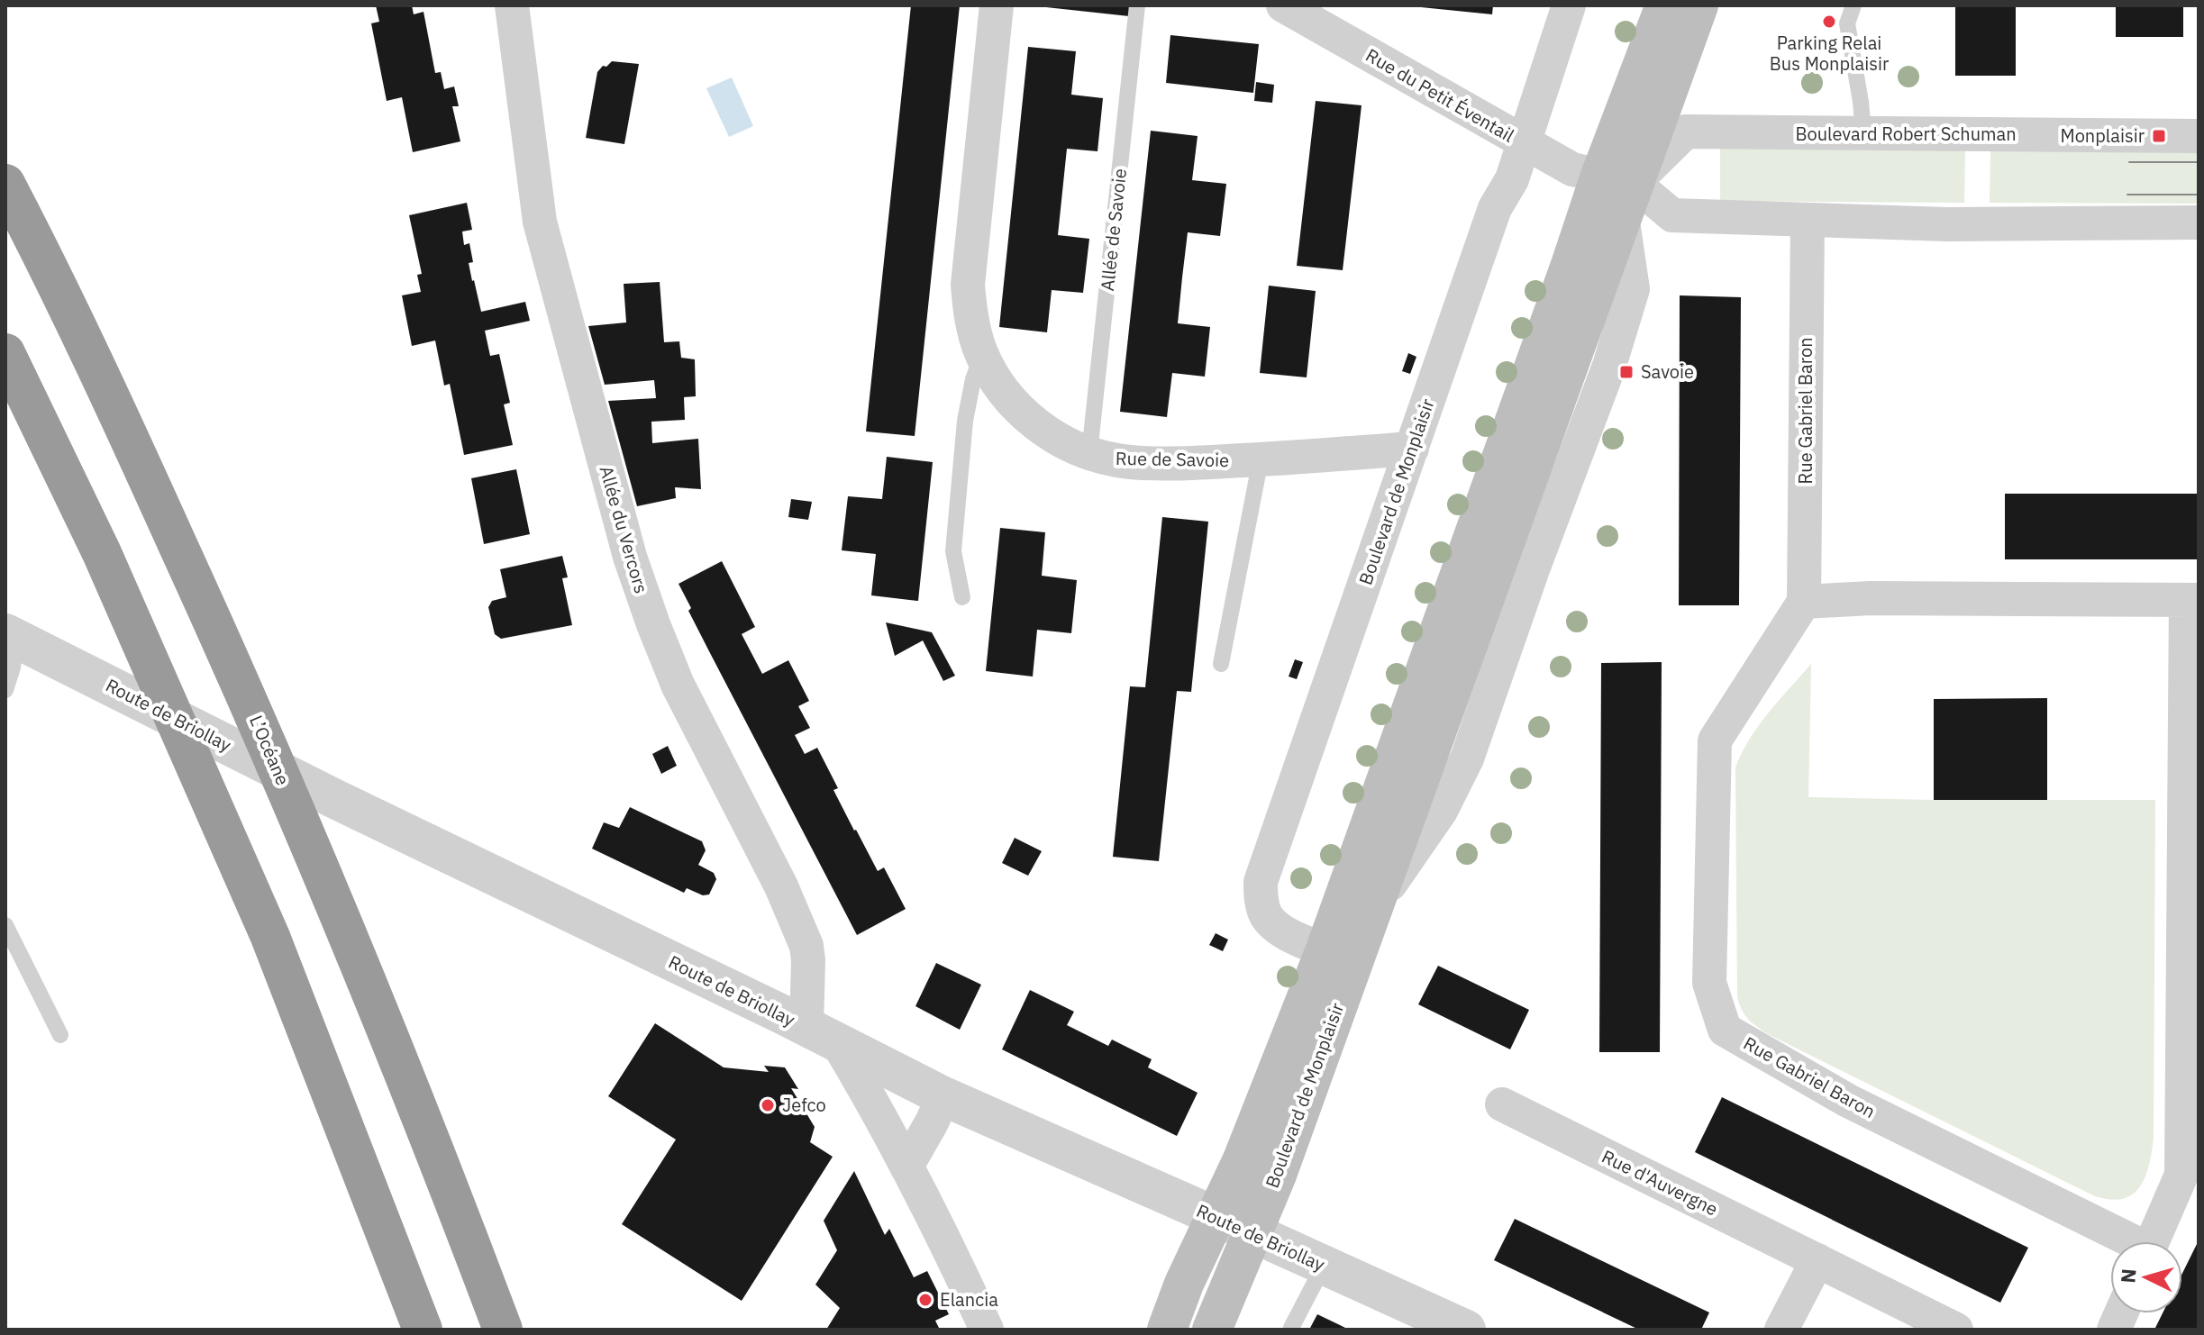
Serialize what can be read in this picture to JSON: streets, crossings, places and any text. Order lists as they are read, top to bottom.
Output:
{
  "streets": {
    "highway": ["L’Océane"],
    "main road": ["Boulevard de Monplaisir"],
    "street": [
      "Rue du Petit Éventail",
      "Boulevard Robert Schuman",
      "Rue Gabriel Baron",
      "Rue de Savoie",
      "Allée du Vercors",
      "Route de Briollay",
      "Rue d'Auvergne"
    ],
    "lane": ["Allée de Savoie"]
  },
  "crossings": [
    ["Rue du Petit Éventail", "Boulevard Robert Schuman"],
    ["Rue du Petit Éventail", "Boulevard de Monplaisir"],
    ["Boulevard Robert Schuman", "Boulevard de Monplaisir"],
    ["Allée de Savoie", "Rue de Savoie"],
    ["Rue de Savoie", "Boulevard de Monplaisir"],
    ["Boulevard de Monplaisir", "Route de Briollay"],
    ["Allée du Vercors", "Route de Briollay"]
  ],
  "places": {
    "other": ["Parking Relai Bus Monplaisir", "Jefco", "Elancia"],
    "transit": ["Monplaisir", "Savoie"]
  },
  "north": "left"
}
